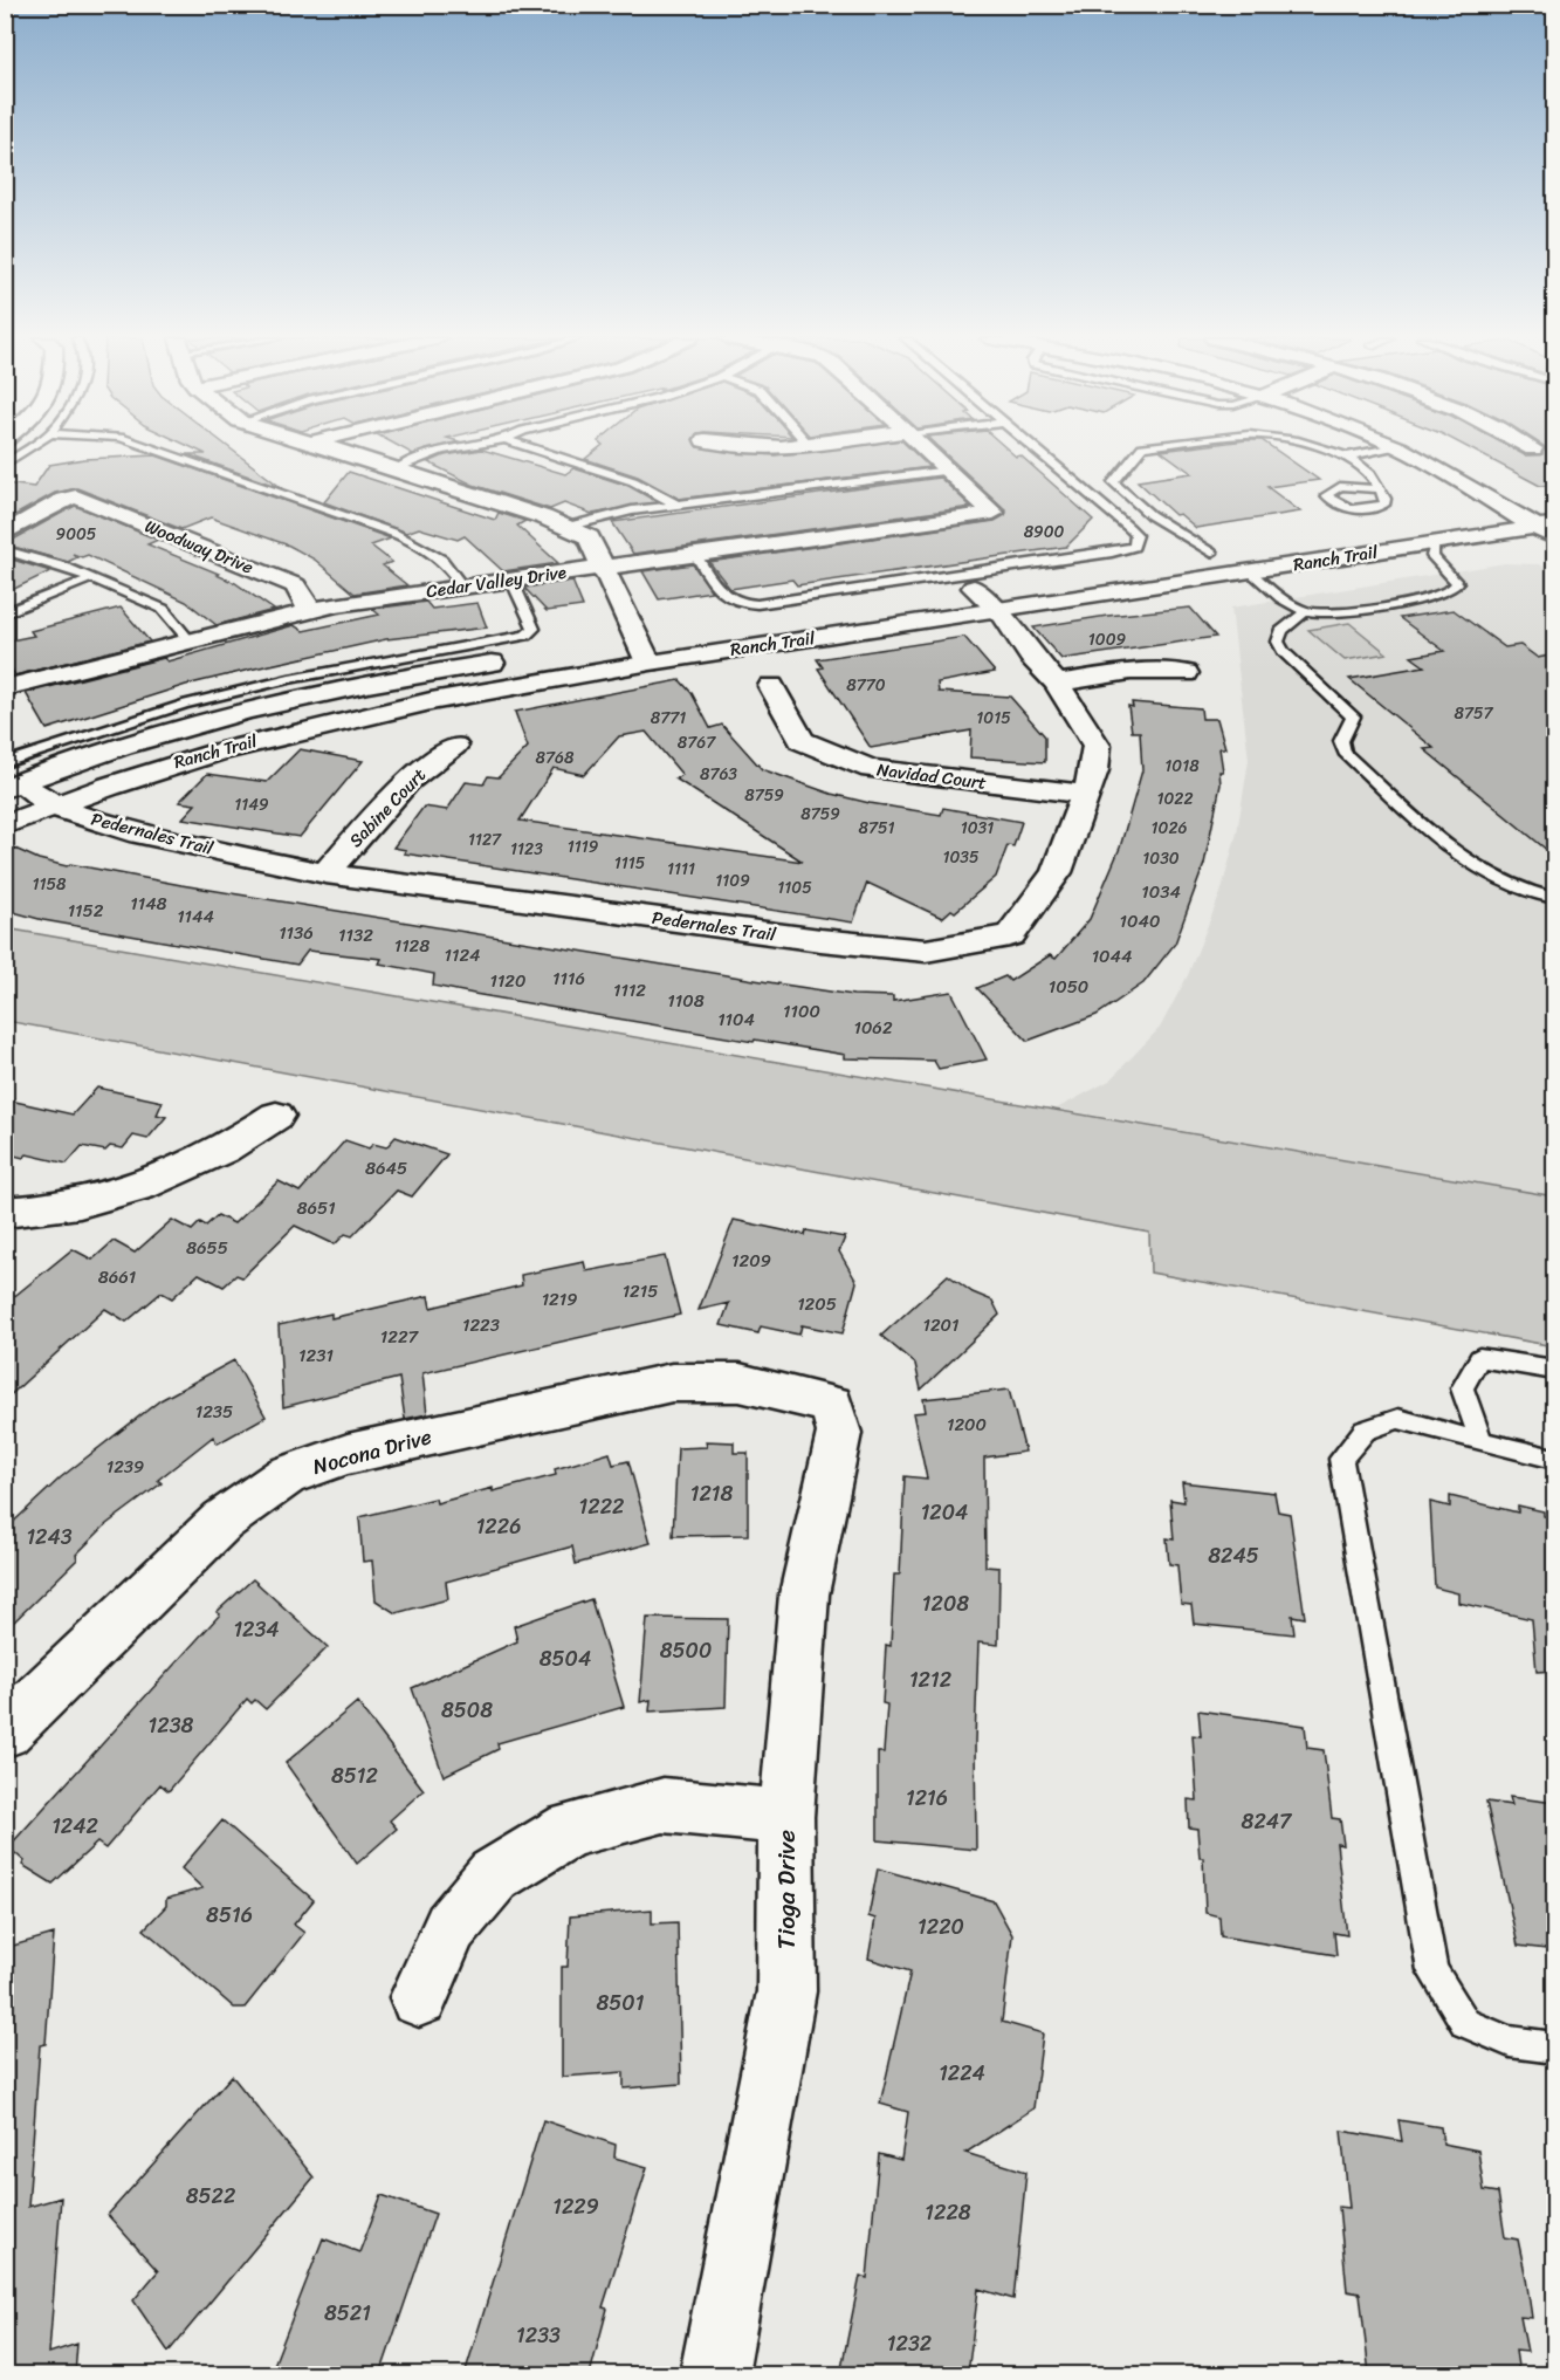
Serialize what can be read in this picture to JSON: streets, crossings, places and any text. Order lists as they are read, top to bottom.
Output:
{
  "streets": {
    "street": [
      "Woodway Drive",
      "Ranch Trail",
      "Cedar Valley Drive",
      "Navidad Court",
      "Sabine Court",
      "Pedernales Trail",
      "Nocona Drive",
      "Tioga Drive"
    ]
  },
  "crossings": [
    ["Woodway Drive", "Cedar Valley Drive"],
    ["Ranch Trail", "Pedernales Trail"],
    ["Navidad Court", "Pedernales Trail"],
    ["Sabine Court", "Pedernales Trail"],
    ["Nocona Drive", "Tioga Drive"]
  ],
  "house_numbers": [
    "8900",
    "9005",
    "1009",
    "8770",
    "8757",
    "8771",
    "1015",
    "8767",
    "8768",
    "1018",
    "8763",
    "8759",
    "1022",
    "1149",
    "8759",
    "8751",
    "1031",
    "1026",
    "1127",
    "1119",
    "1123",
    "1035",
    "1030",
    "1115",
    "1111",
    "1109",
    "1158",
    "1105",
    "1034",
    "1148",
    "1152",
    "1144",
    "1040",
    "1136",
    "1132",
    "1128",
    "1124",
    "1044",
    "1116",
    "1120",
    "1050",
    "1112",
    "1108",
    "1100",
    "1104",
    "1062",
    "8645",
    "8651",
    "8655",
    "1209",
    "8661",
    "1215",
    "1219",
    "1205",
    "1223",
    "1201",
    "1227",
    "1231",
    "1235",
    "1200",
    "1239",
    "1218",
    "1222",
    "1204",
    "1226",
    "1243",
    "8245",
    "1208",
    "1234",
    "8500",
    "8504",
    "1212",
    "8508",
    "1238",
    "8512",
    "1216",
    "8247",
    "1242",
    "8516",
    "1220",
    "8501",
    "1224",
    "8522",
    "1229",
    "1228",
    "8521",
    "1233",
    "1232"
  ]
}
